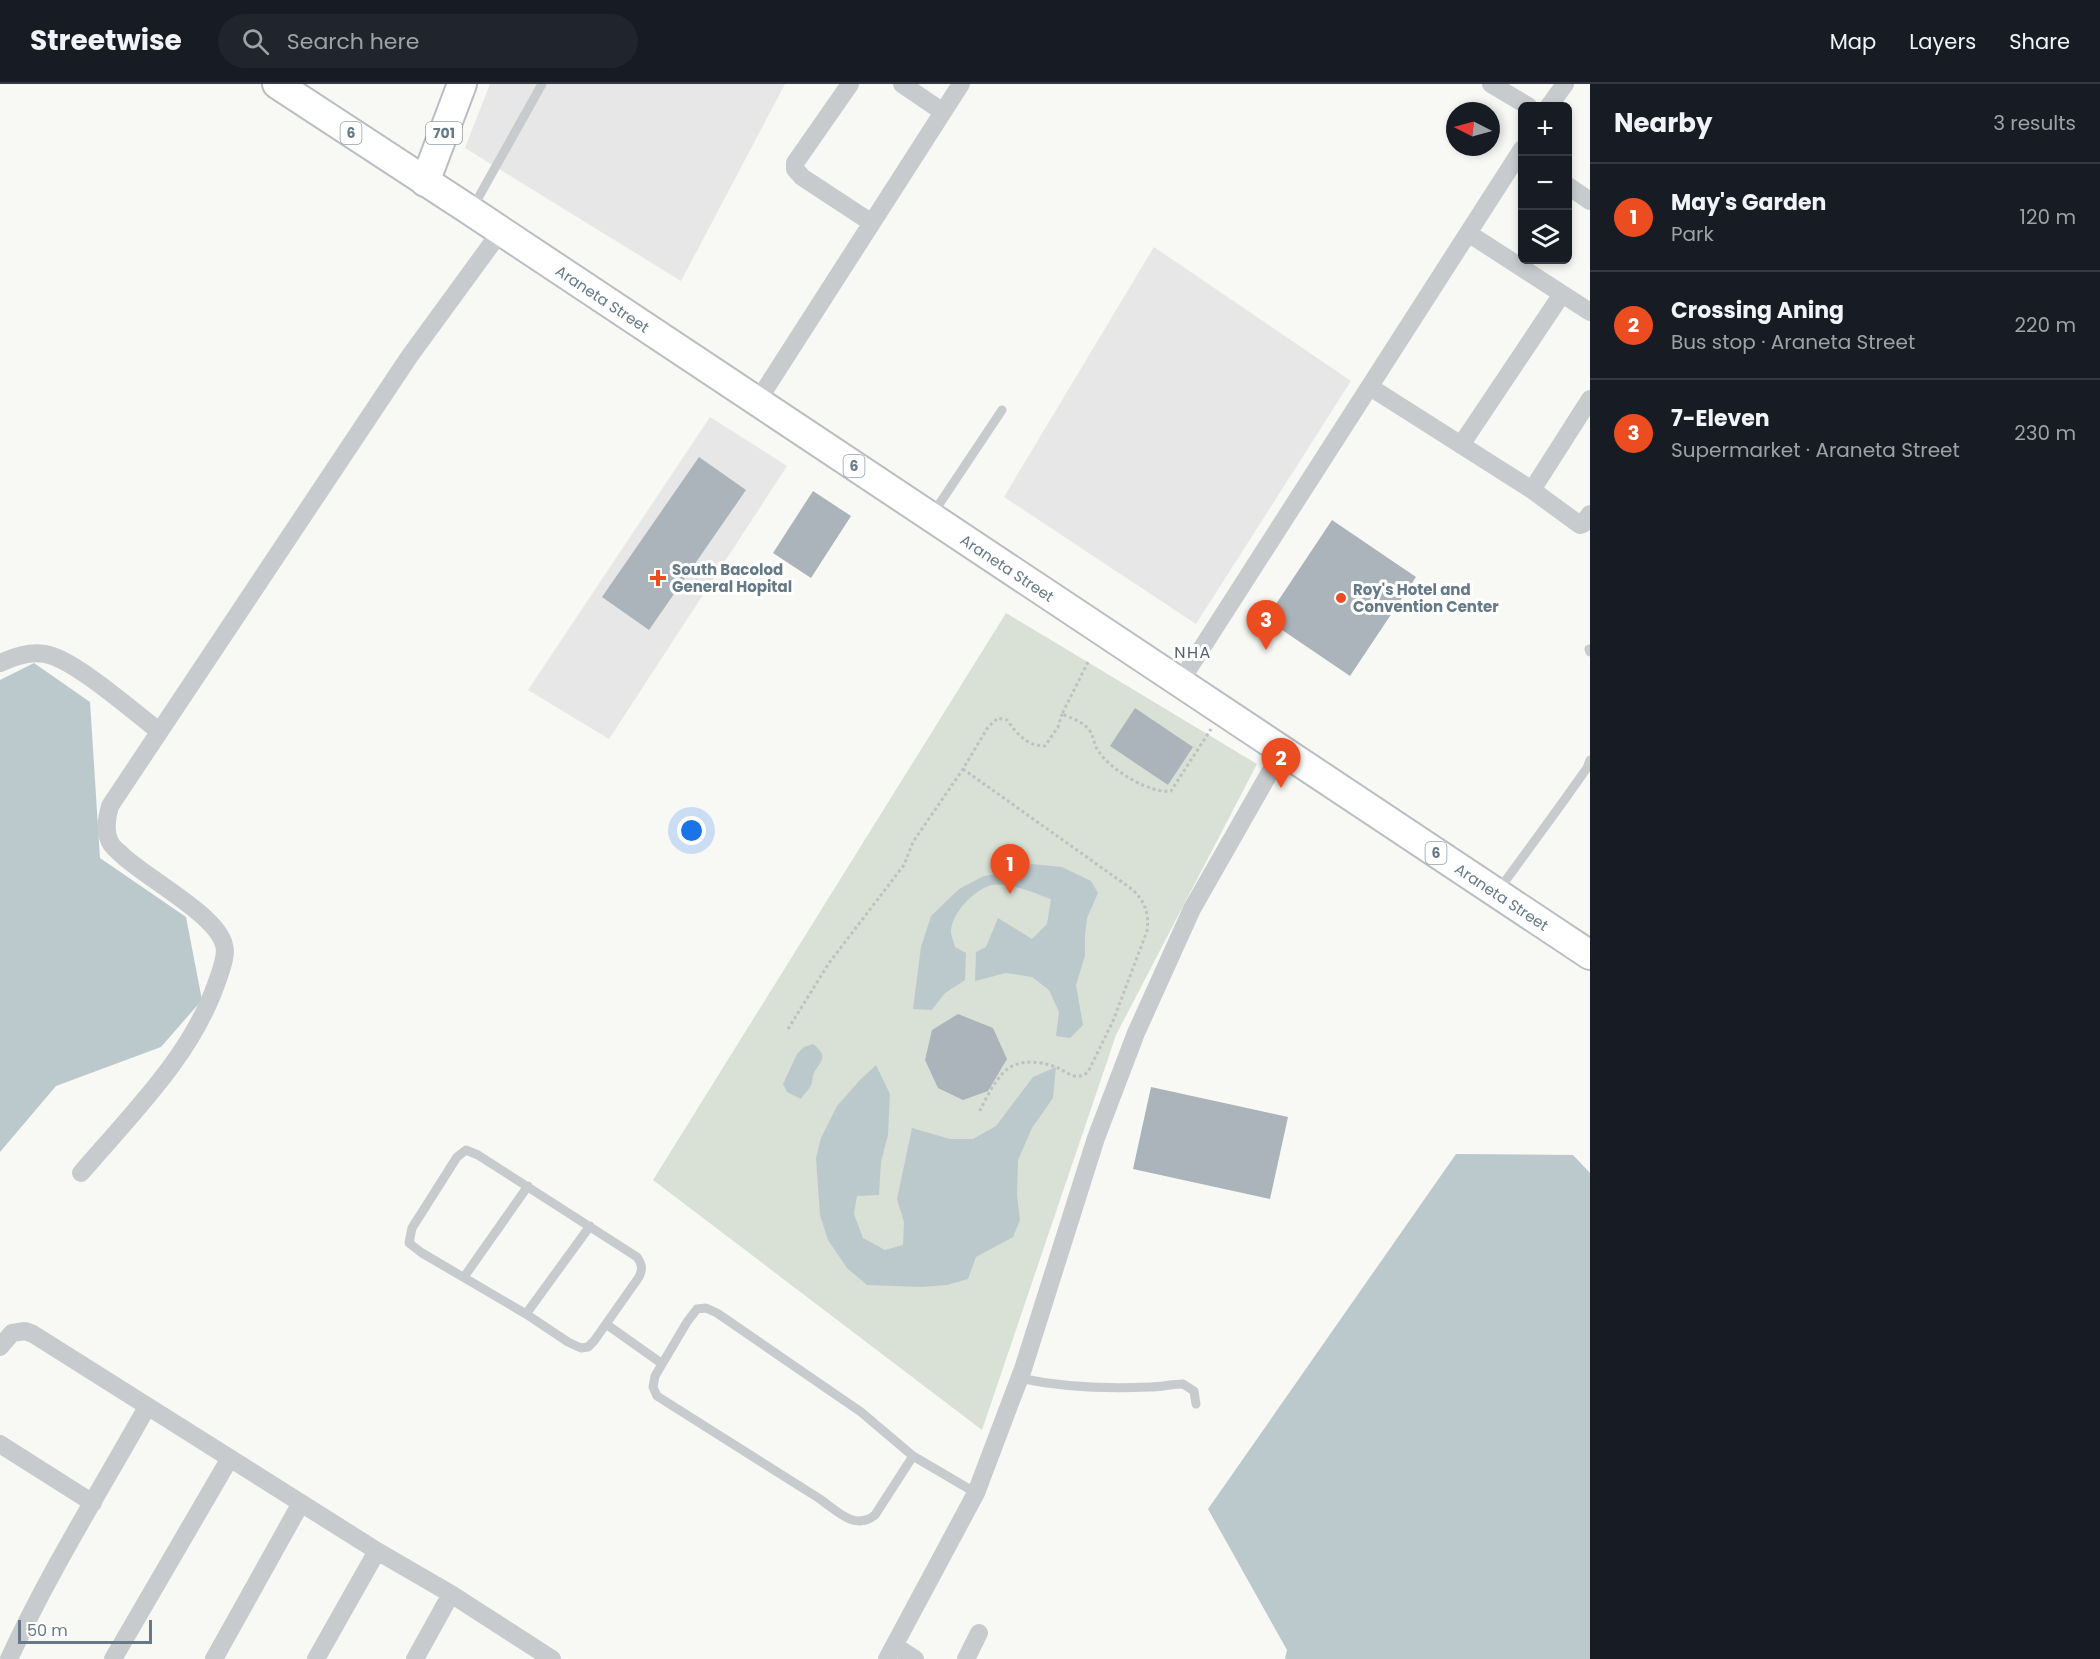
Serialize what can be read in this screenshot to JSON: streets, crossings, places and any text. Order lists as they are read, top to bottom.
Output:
{
  "streets": {
    "main road": ["6", "701", "Araneta Street"]
  },
  "crossings": [
    ["6", "701"],
    ["6", "Araneta Street"],
    ["701", "Araneta Street"]
  ],
  "districts": ["NHA"],
  "places": {
    "health": ["South Bacolod General Hopital"],
    "other": ["Roy's Hotel and Convention Center"]
  },
  "scale_bar": "50 m",
  "north": "left",
  "page": {
    "header": "Streetwise",
    "search": "Search here",
    "nav": ["Map", "Layers", "Share"],
    "heading": ["Nearby", "3 results"],
    "map_buttons": ["+", "−"],
    "list": [
      {
        "mark": "1",
        "name": "May's Garden",
        "note": "Park",
        "value": "120 m"
      },
      {
        "mark": "2",
        "name": "Crossing Aning",
        "note": "Bus stop · Araneta Street",
        "value": "220 m"
      },
      {
        "mark": "3",
        "name": "7-Eleven",
        "note": "Supermarket · Araneta Street",
        "value": "230 m"
      }
    ],
    "pins": ["3", "2", "1"],
    "scale": "50 m"
  }
}
